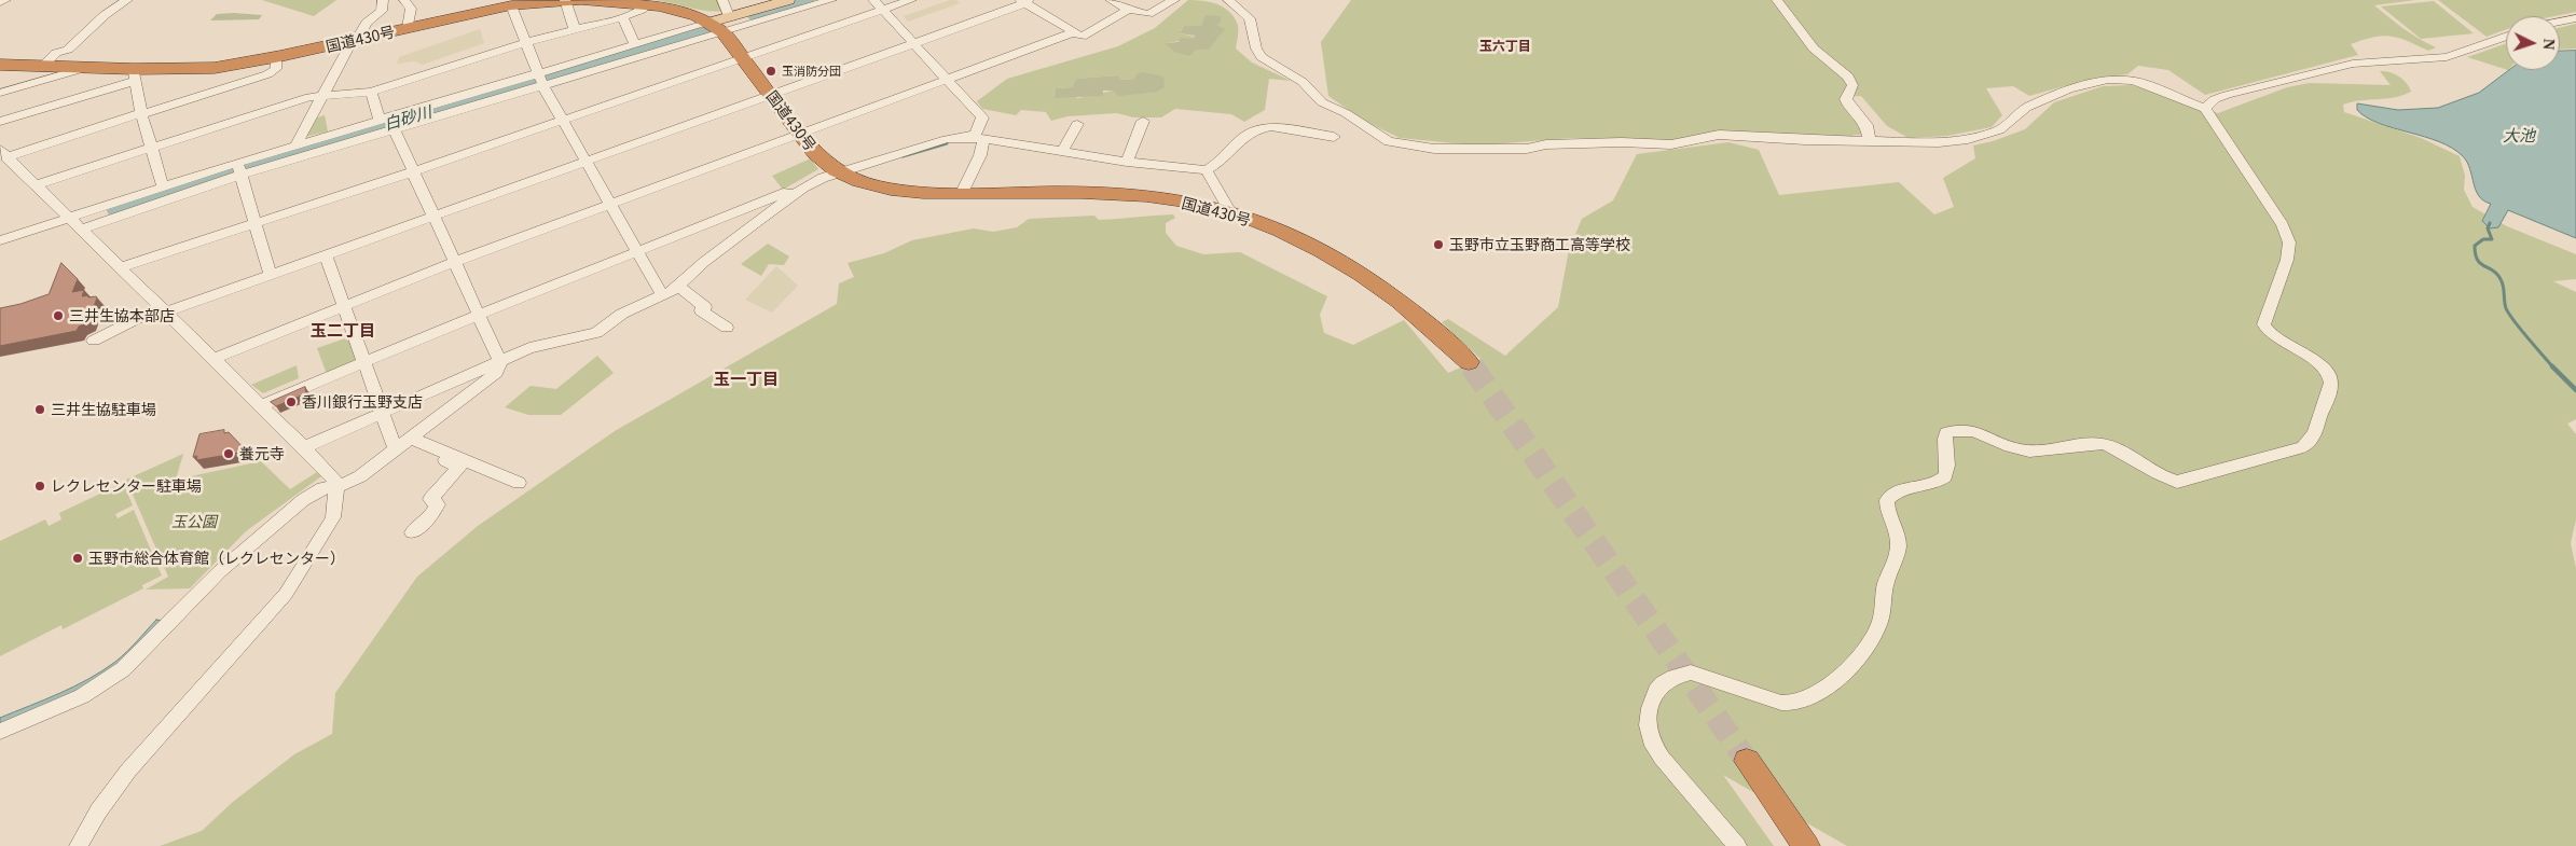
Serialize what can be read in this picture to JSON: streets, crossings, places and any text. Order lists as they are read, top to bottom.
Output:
{
  "streets": {
    "highway": ["国道430号"]
  },
  "districts": ["玉六丁目", "玉二丁目", "玉一丁目"],
  "water": ["白砂川", "大池"],
  "parks": ["玉公園"],
  "places": [
    "玉消防分団",
    "玉野市立玉野商工高等学校",
    "三井生協本部店",
    "香川銀行玉野支店",
    "三井生協駐車場",
    "養元寺",
    "レクレセンター駐車場",
    "玉野市総合体育館（レクレセンター）"
  ],
  "north": "right"
}
